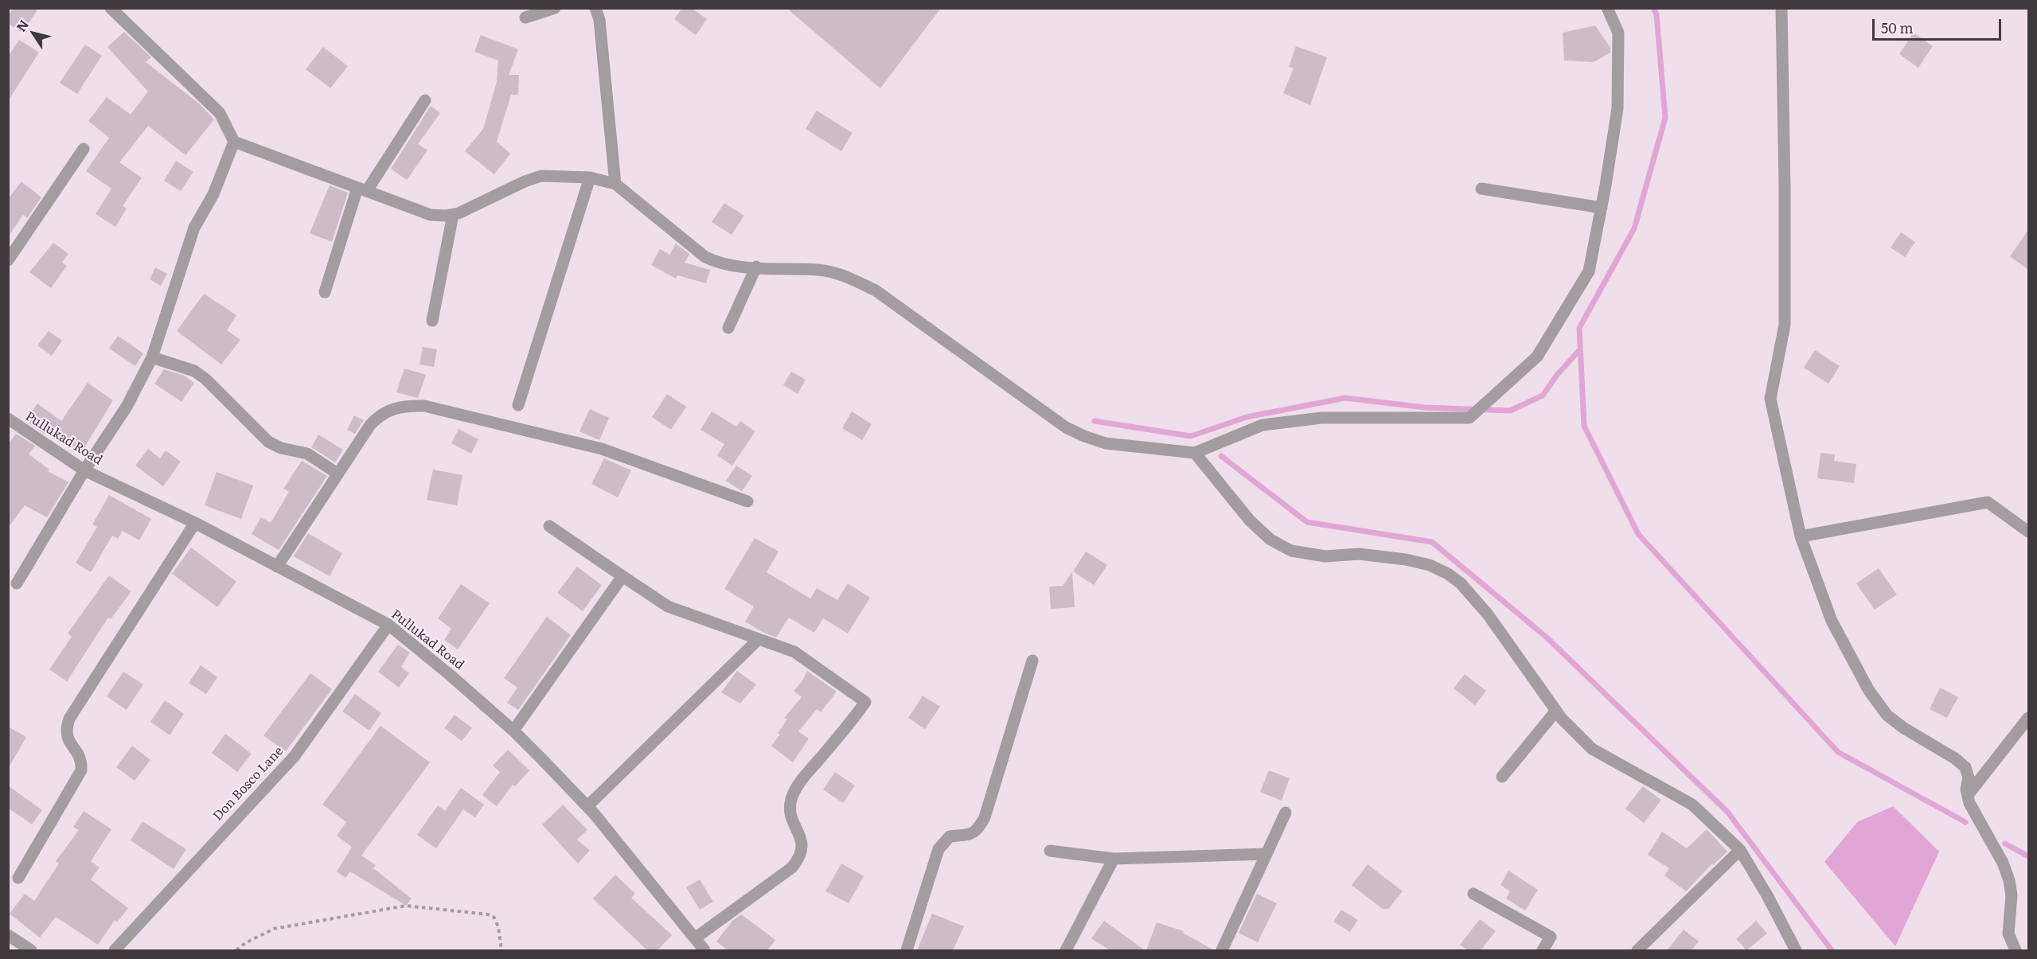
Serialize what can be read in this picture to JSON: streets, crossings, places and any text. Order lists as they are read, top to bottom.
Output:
{
  "streets": {
    "street": ["Pullukad Road", "Don Bosco Lane"]
  },
  "crossings": [
    ["Pullukad Road", "Don Bosco Lane"]
  ],
  "scale_bar": "50 m",
  "north": "top left"
}
